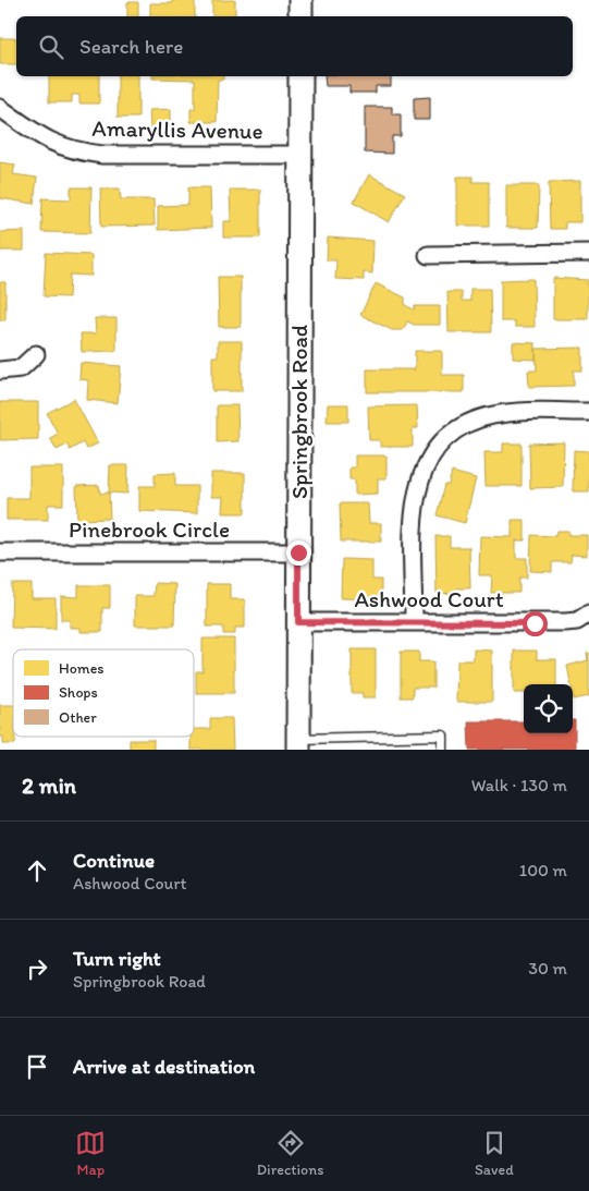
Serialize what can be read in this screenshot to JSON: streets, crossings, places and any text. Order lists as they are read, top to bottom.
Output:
{
  "streets": {
    "street": [
      "Amaryllis Avenue",
      "Springbrook Road",
      "Pinebrook Circle",
      "Ashwood Court"
    ]
  },
  "crossings": [
    ["Amaryllis Avenue", "Springbrook Road"],
    ["Springbrook Road", "Pinebrook Circle"],
    ["Springbrook Road", "Ashwood Court"]
  ],
  "legend": ["Homes", "Shops", "Other"],
  "page": {
    "search": "Search here",
    "heading": ["2 min", "Walk · 130 m"],
    "list": [
      ["Continue", "Ashwood Court", "100 m"],
      ["Turn right", "Springbrook Road", "30 m"],
      "Arrive at destination"
    ],
    "nav": ["Map", "Directions", "Saved"]
  }
}
